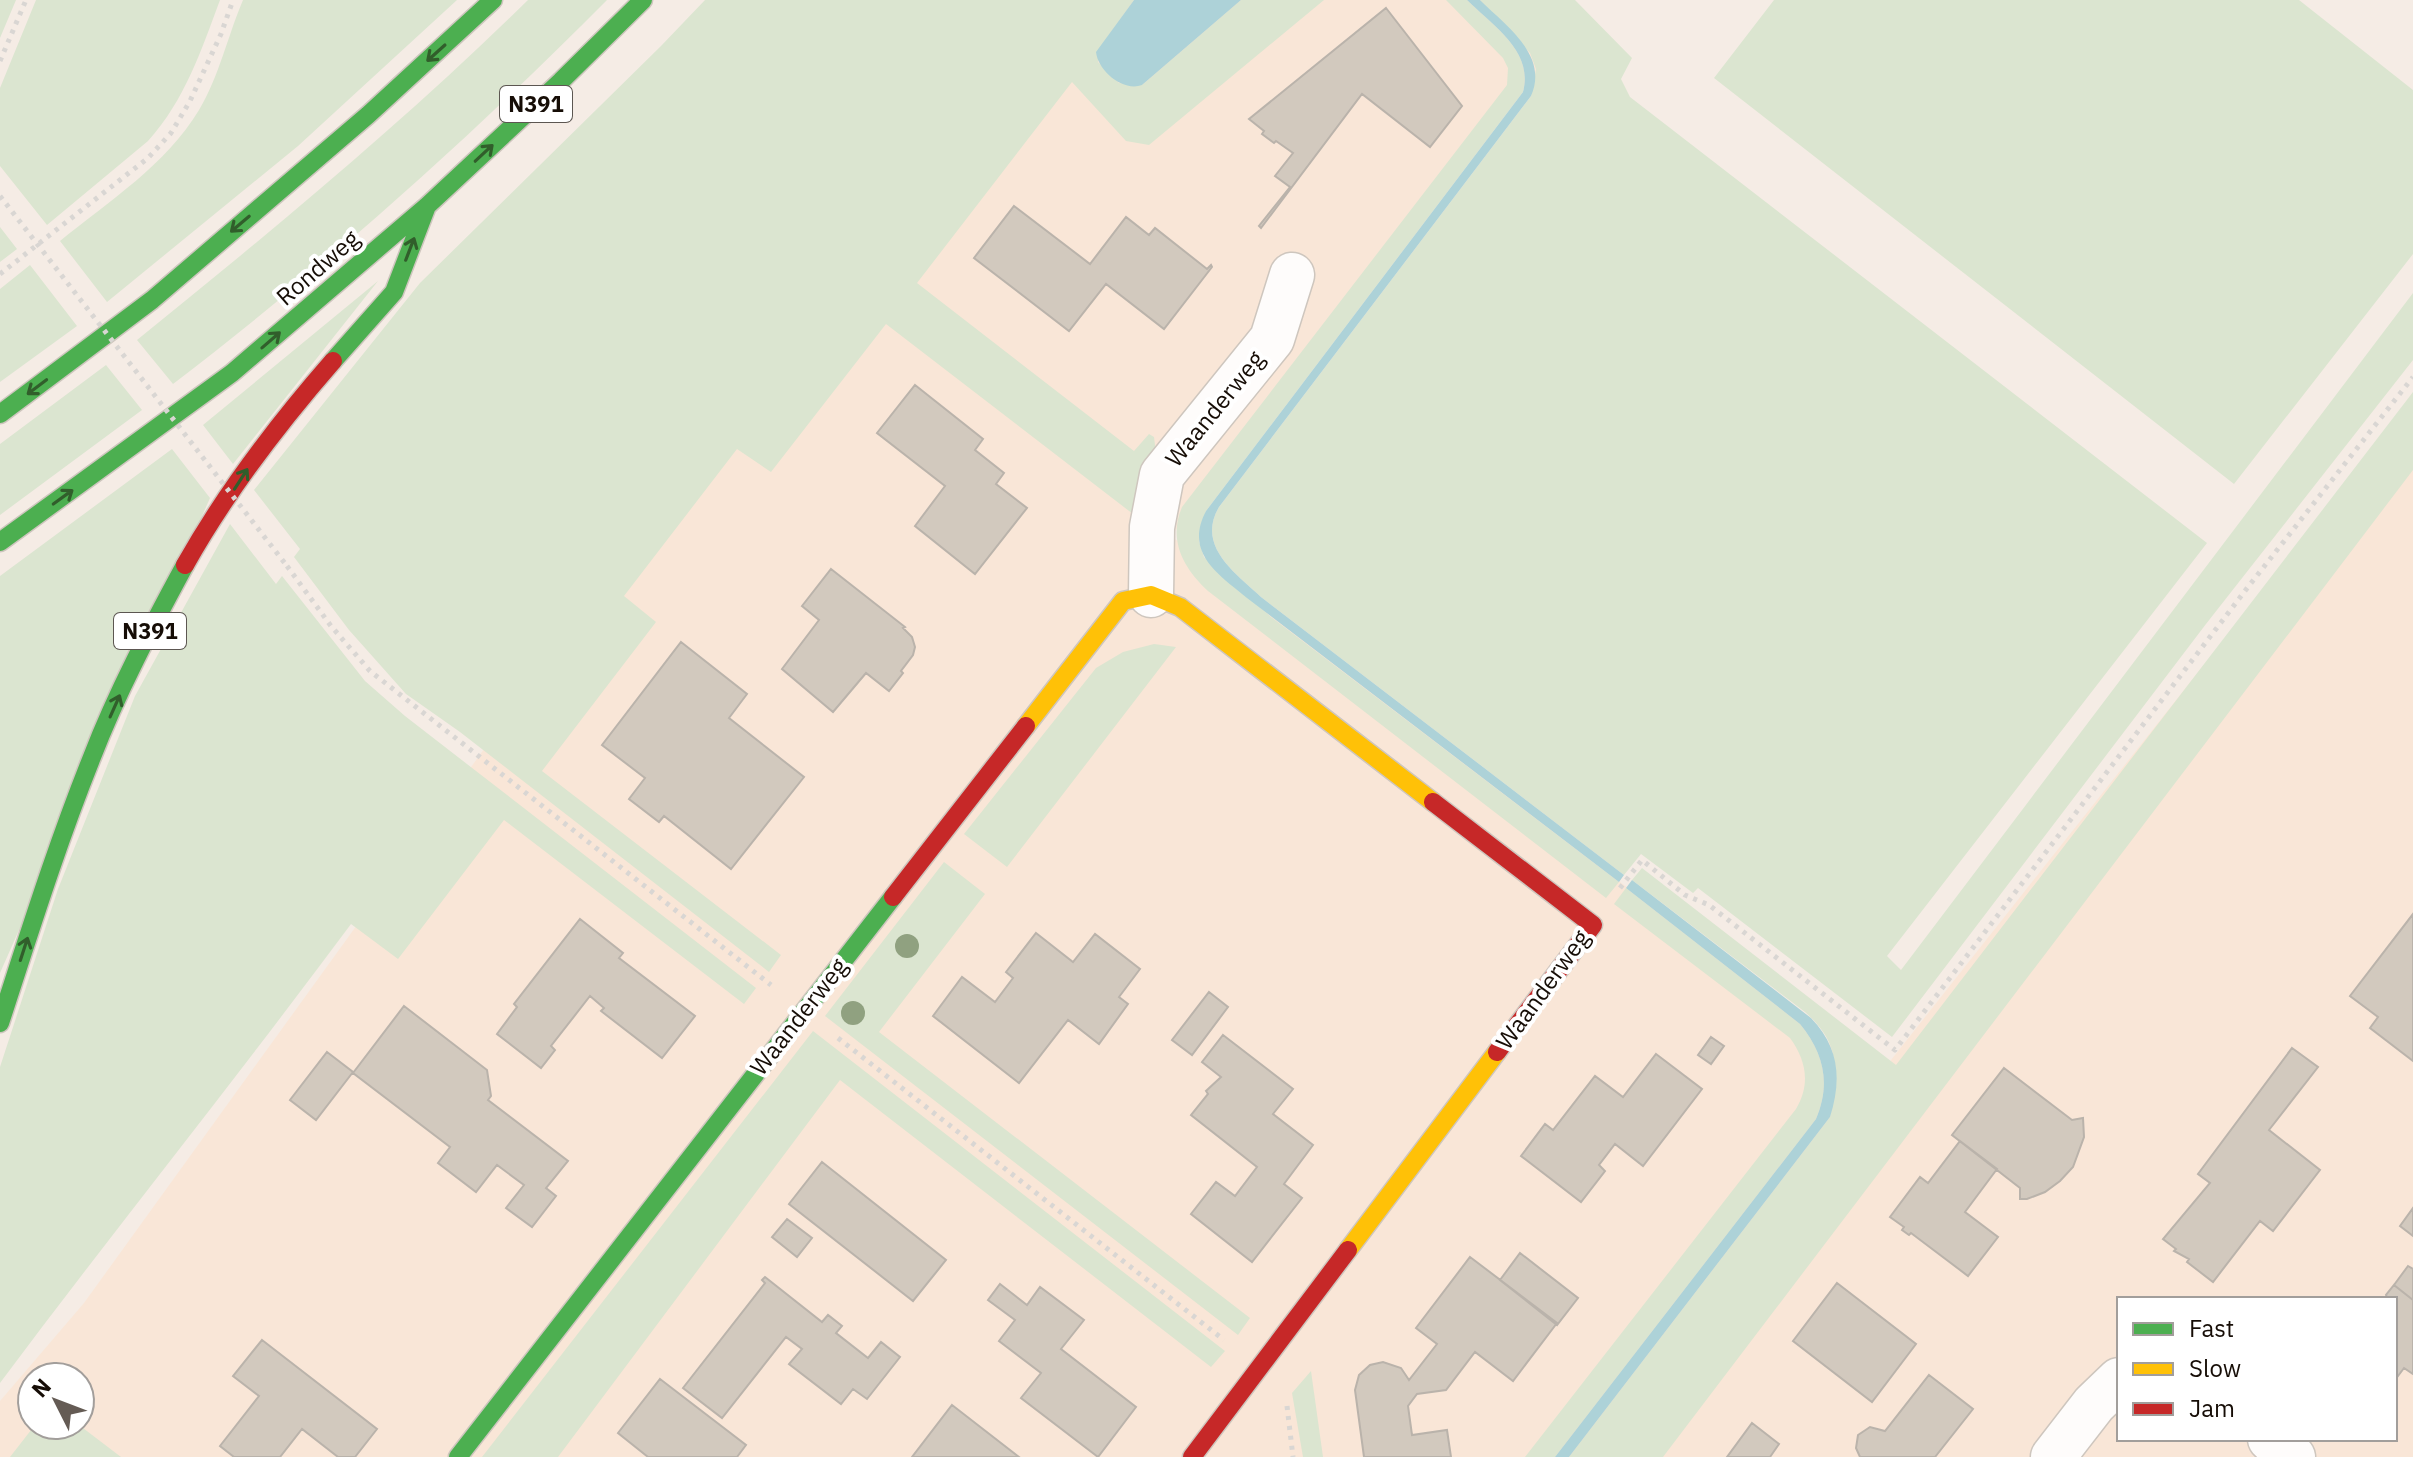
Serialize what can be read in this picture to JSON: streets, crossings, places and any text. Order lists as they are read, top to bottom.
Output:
{
  "streets": {
    "main road": ["N391", "Rondweg", "Waanderweg"]
  },
  "crossings": [
    ["N391", "Rondweg"]
  ],
  "legend": ["Fast", "Slow", "Jam"],
  "north": "top left"
}
